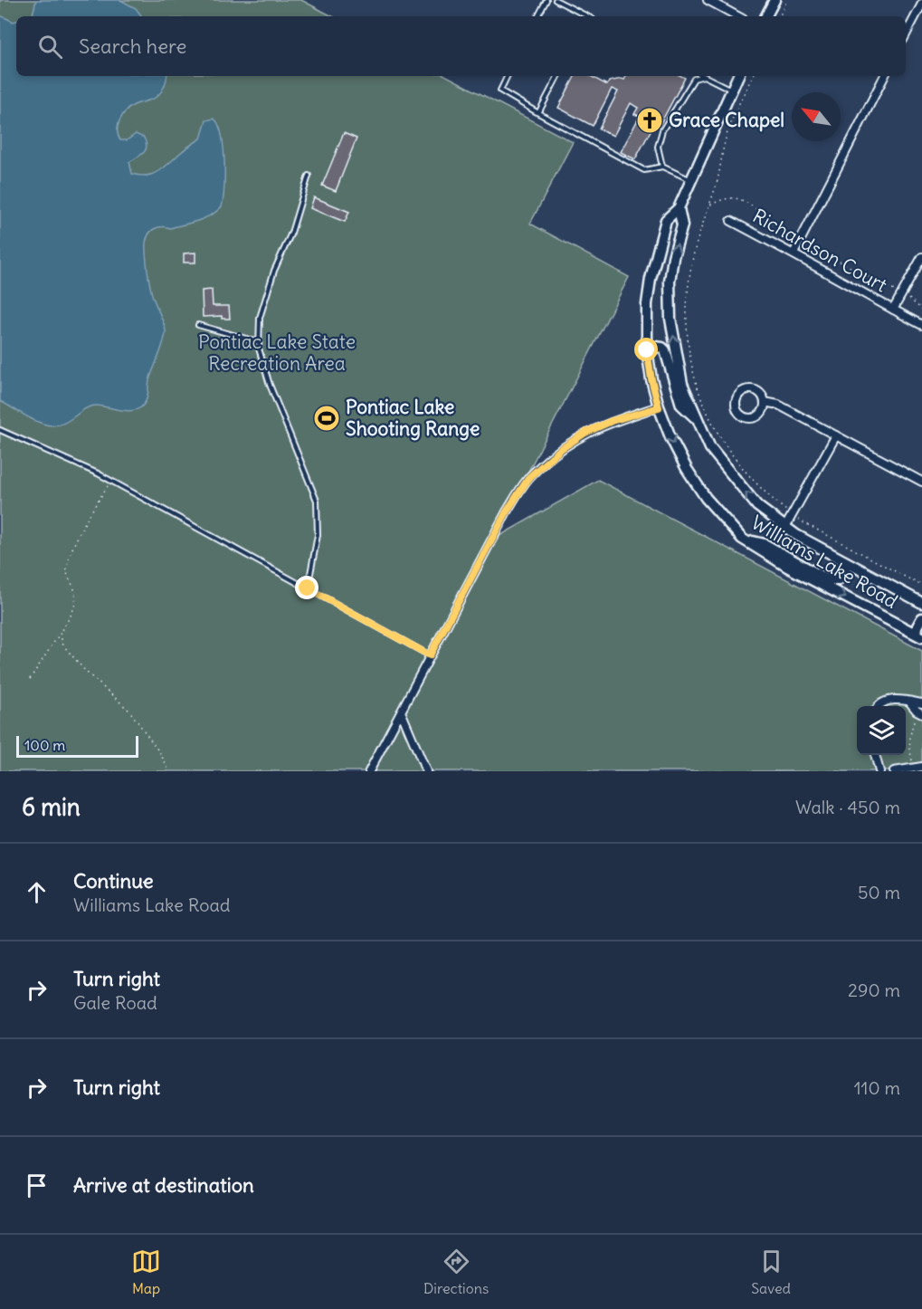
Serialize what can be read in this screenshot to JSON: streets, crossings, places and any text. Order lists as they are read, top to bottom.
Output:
{
  "streets": {
    "main road": ["Williams Lake Road"],
    "street": ["Richardson Court"]
  },
  "parks": ["Pontiac Lake State Recreation Area"],
  "places": {
    "church": ["Grace Chapel"],
    "sports": ["Pontiac Lake Shooting Range"]
  },
  "scale_bar": "100 m",
  "north": "top left",
  "page": {
    "search": "Search here",
    "scale": "100 m",
    "heading": ["6 min", "Walk · 450 m"],
    "list": [
      ["Continue", "Williams Lake Road", "50 m"],
      ["Turn right", "Gale Road", "290 m"],
      ["Turn right", "110 m"],
      "Arrive at destination"
    ],
    "nav": ["Map", "Directions", "Saved"]
  }
}
